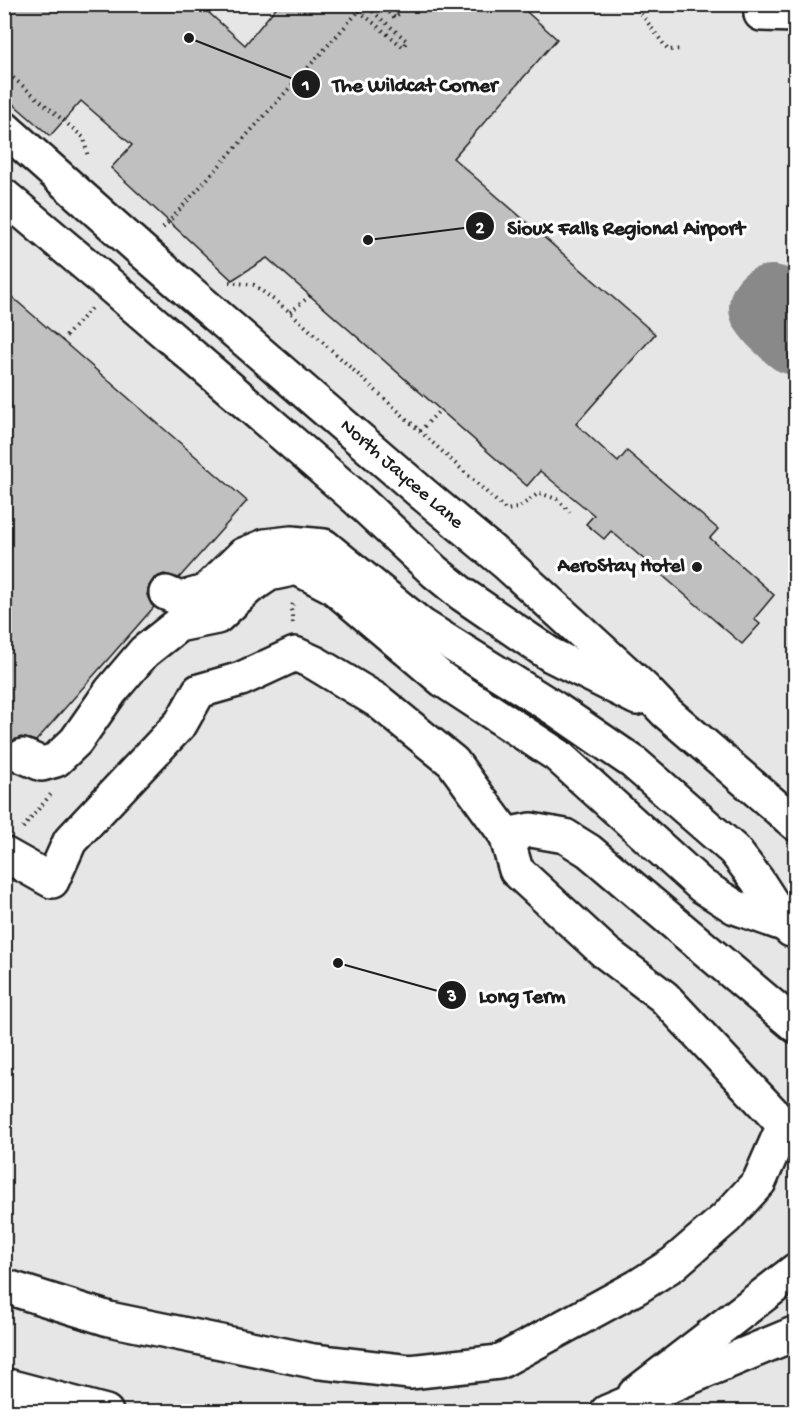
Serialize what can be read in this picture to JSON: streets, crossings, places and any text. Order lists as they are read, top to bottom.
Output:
{
  "streets": {
    "main road": ["North Jaycee Lane"]
  },
  "places": [
    "The Wildcat Corner",
    "Sioux Falls Regional Airport",
    "AeroStay Hotel",
    "Long Term"
  ]
}
